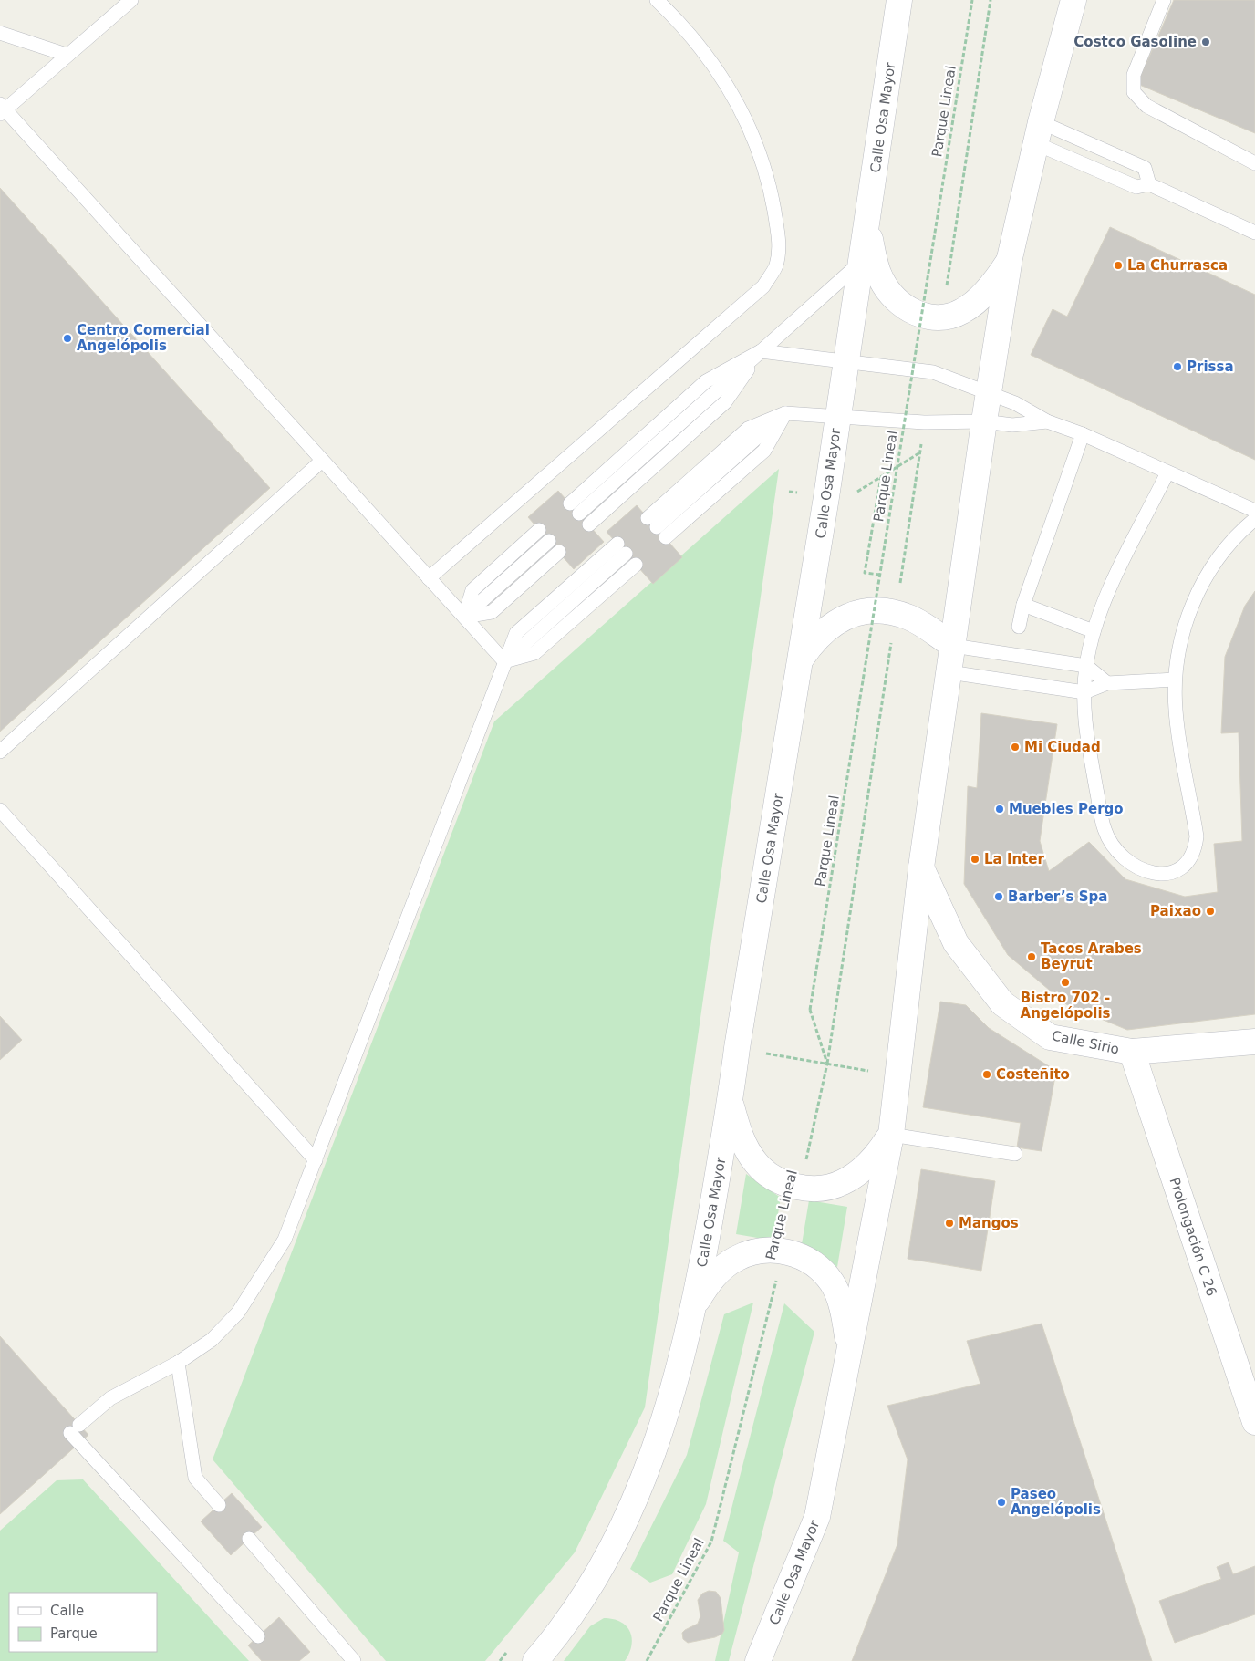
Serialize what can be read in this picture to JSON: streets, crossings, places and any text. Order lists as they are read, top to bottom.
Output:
{
  "streets": {
    "street": ["Calle Osa Mayor", "Calle Sirio", "Prolongación C 26"],
    "path": ["Parque Lineal"]
  },
  "crossings": [
    ["Calle Osa Mayor", "Calle Sirio"],
    ["Calle Sirio", "Prolongación C 26"]
  ],
  "places": [
    "Costco Gasoline",
    "La Churrasca",
    "Centro Comercial Angelópolis",
    "Prissa",
    "Mi Ciudad",
    "Muebles Pergo",
    "La Inter",
    "Barber’s Spa",
    "Paixao",
    "Tacos Arabes Beyrut",
    "Bistro 702 - Angelópolis",
    "Costeñito",
    "Mangos",
    "Paseo Angelópolis"
  ],
  "legend": ["Calle", "Parque"]
}
